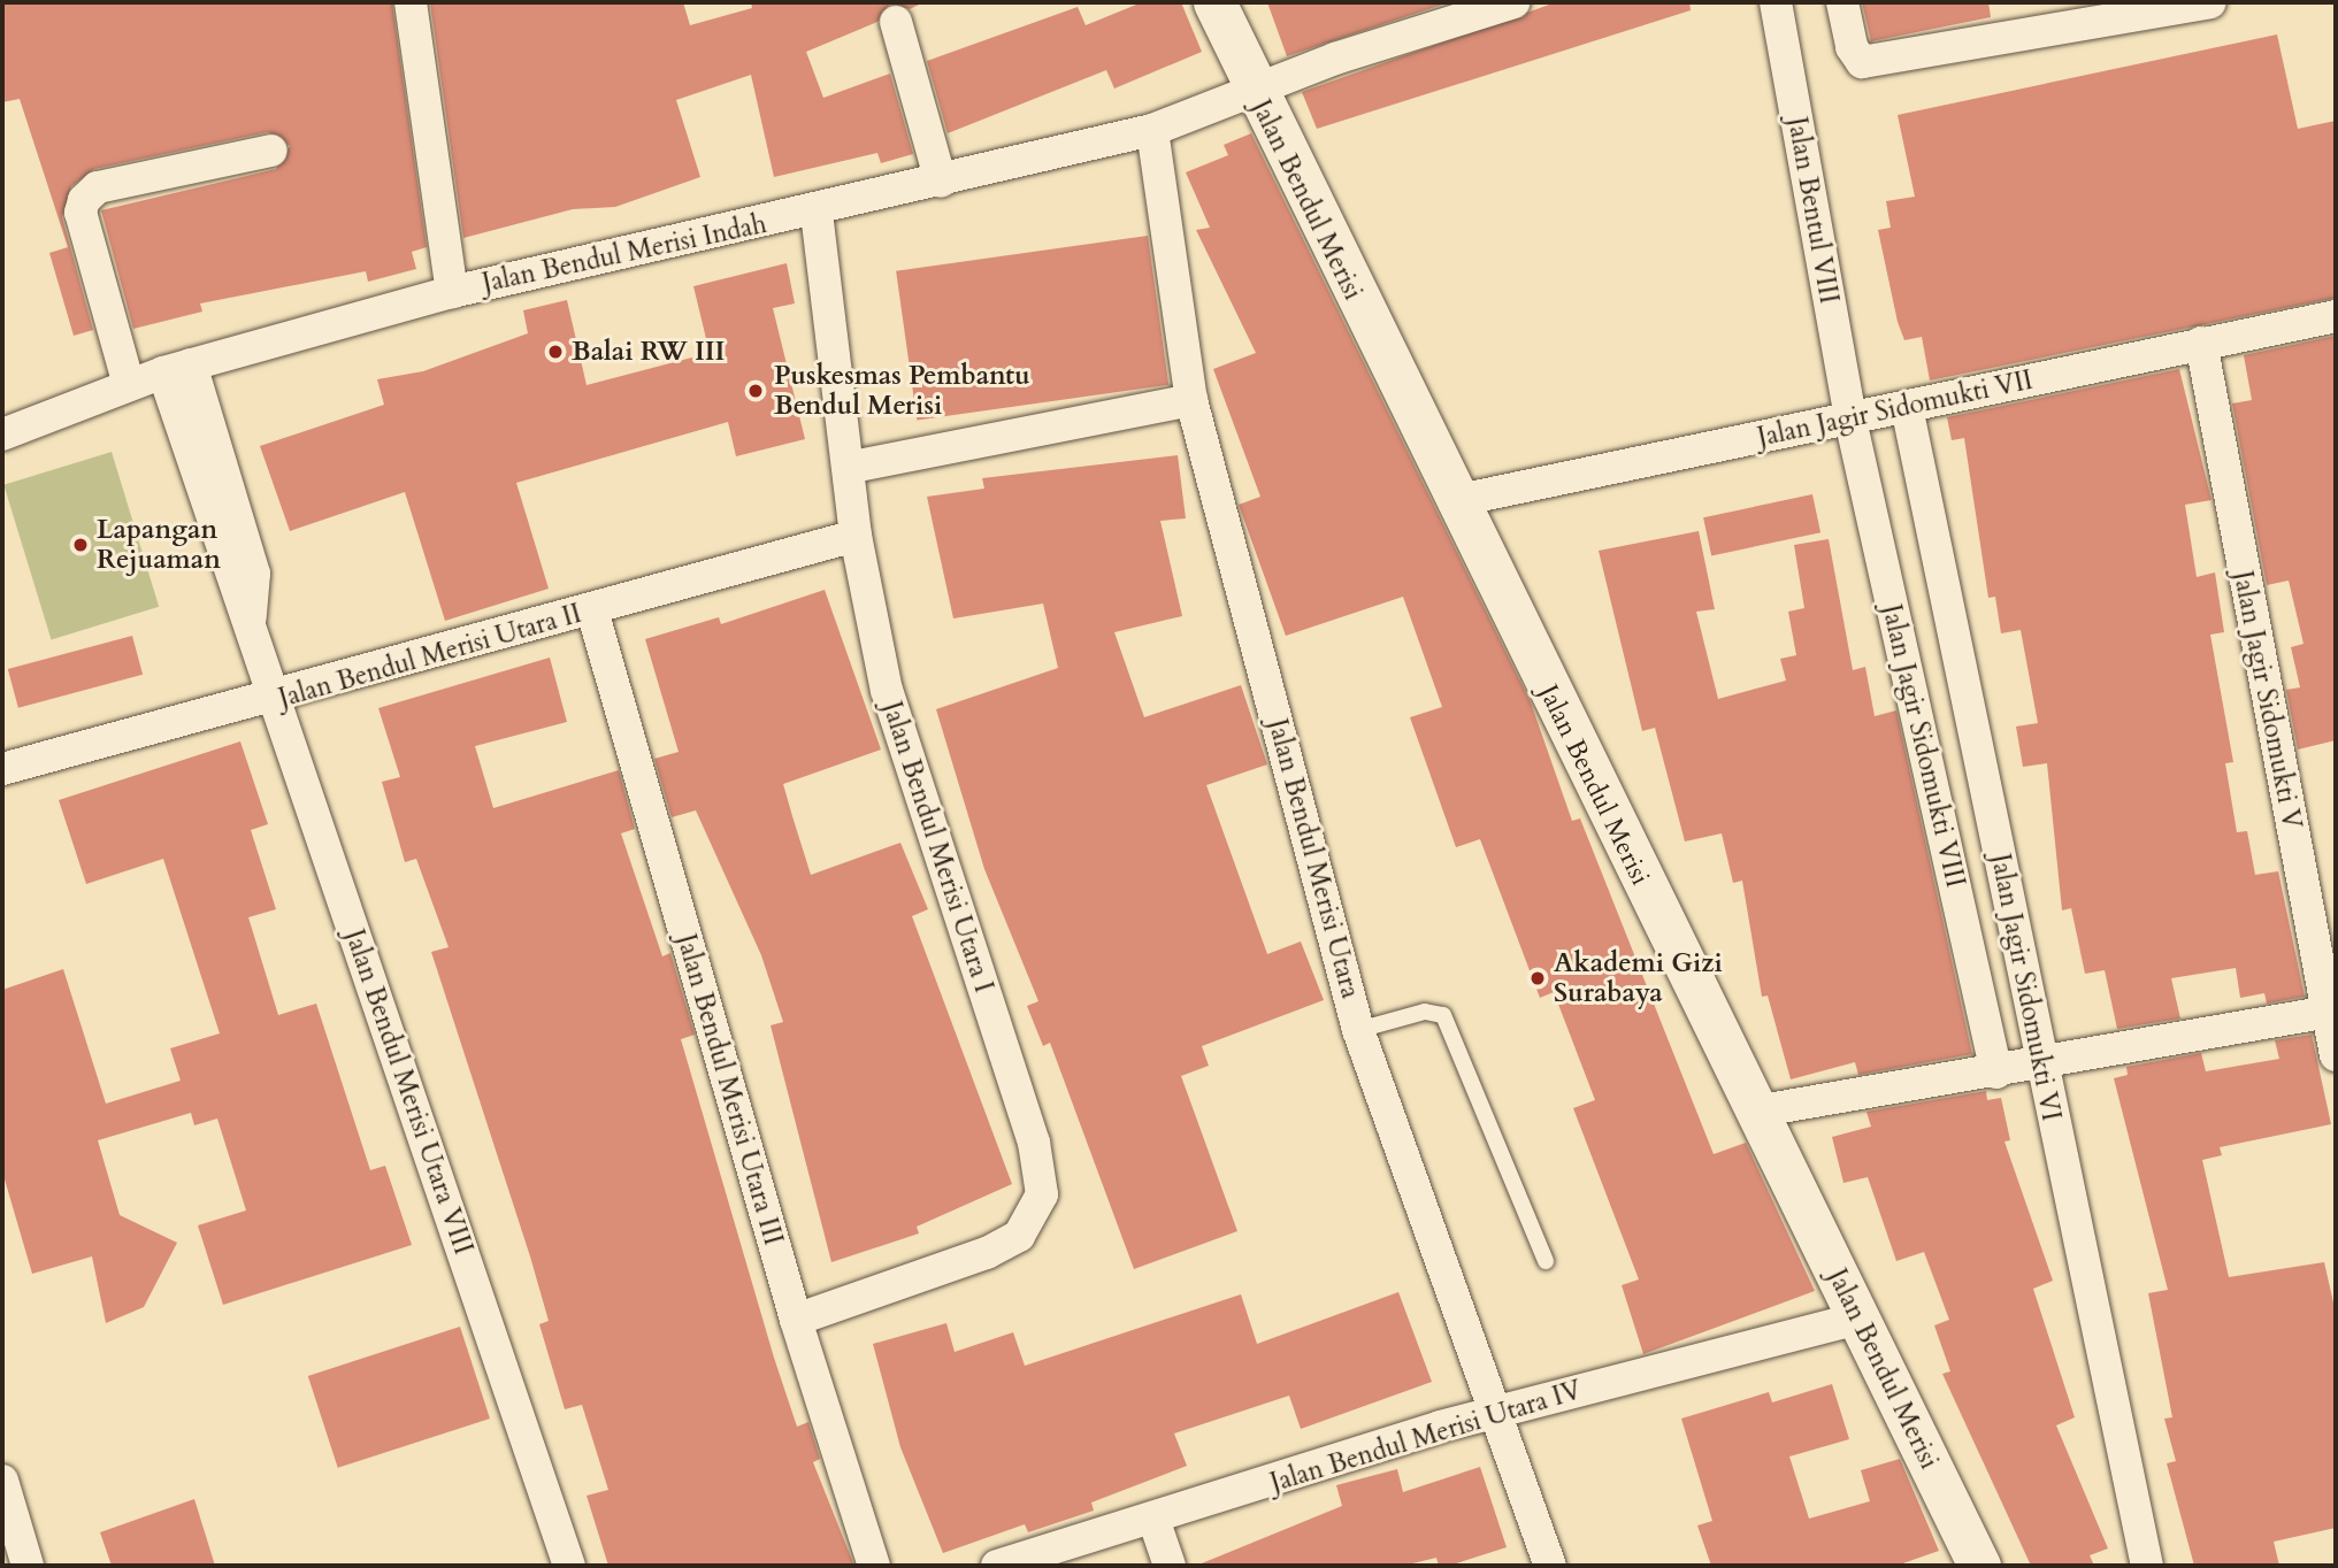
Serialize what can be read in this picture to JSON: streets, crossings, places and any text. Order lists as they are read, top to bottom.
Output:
{
  "streets": {
    "street": [
      "Jalan Bendul Merisi",
      "Jalan Bentul VIII",
      "Jalan Bendul Merisi Indah",
      "Jalan Jagir Sidomukti VII",
      "Jalan Bendul Merisi Utara II",
      "Jalan Jagir Sidomukti V",
      "Jalan Jagir Sidomukti VIII",
      "Jalan Bendul Merisi Utara I",
      "Jalan Bendul Merisi Utara",
      "Jalan Jagir Sidomukti VI",
      "Jalan Bendul Merisi Utara III",
      "Jalan Bendul Merisi Utara VIII",
      "Jalan Bendul Merisi Utara IV"
    ]
  },
  "crossings": [
    ["Jalan Bendul Merisi", "Jalan Bendul Merisi Indah"],
    ["Jalan Bendul Merisi", "Jalan Jagir Sidomukti VII"],
    ["Jalan Bendul Merisi", "Jalan Bendul Merisi Utara IV"],
    ["Jalan Bentul VIII", "Jalan Jagir Sidomukti VII"],
    ["Jalan Bentul VIII", "Jalan Jagir Sidomukti VIII"],
    ["Jalan Bentul VIII", "Jalan Jagir Sidomukti VI"],
    ["Jalan Bendul Merisi Indah", "Jalan Bendul Merisi Utara I"],
    ["Jalan Bendul Merisi Indah", "Jalan Bendul Merisi Utara"],
    ["Jalan Bendul Merisi Indah", "Jalan Bendul Merisi Utara VIII"],
    ["Jalan Jagir Sidomukti VII", "Jalan Jagir Sidomukti V"],
    ["Jalan Jagir Sidomukti VII", "Jalan Jagir Sidomukti VIII"],
    ["Jalan Jagir Sidomukti VII", "Jalan Jagir Sidomukti VI"],
    ["Jalan Bendul Merisi Utara II", "Jalan Bendul Merisi Utara I"],
    ["Jalan Bendul Merisi Utara II", "Jalan Bendul Merisi Utara III"],
    ["Jalan Bendul Merisi Utara II", "Jalan Bendul Merisi Utara VIII"],
    ["Jalan Jagir Sidomukti VIII", "Jalan Jagir Sidomukti VI"],
    ["Jalan Bendul Merisi Utara I", "Jalan Bendul Merisi Utara III"],
    ["Jalan Bendul Merisi Utara", "Jalan Bendul Merisi Utara IV"]
  ],
  "places": [
    "Balai RW III",
    "Puskesmas Pembantu Bendul Merisi",
    "Lapangan Rejuaman",
    "Akademi Gizi Surabaya"
  ]
}
